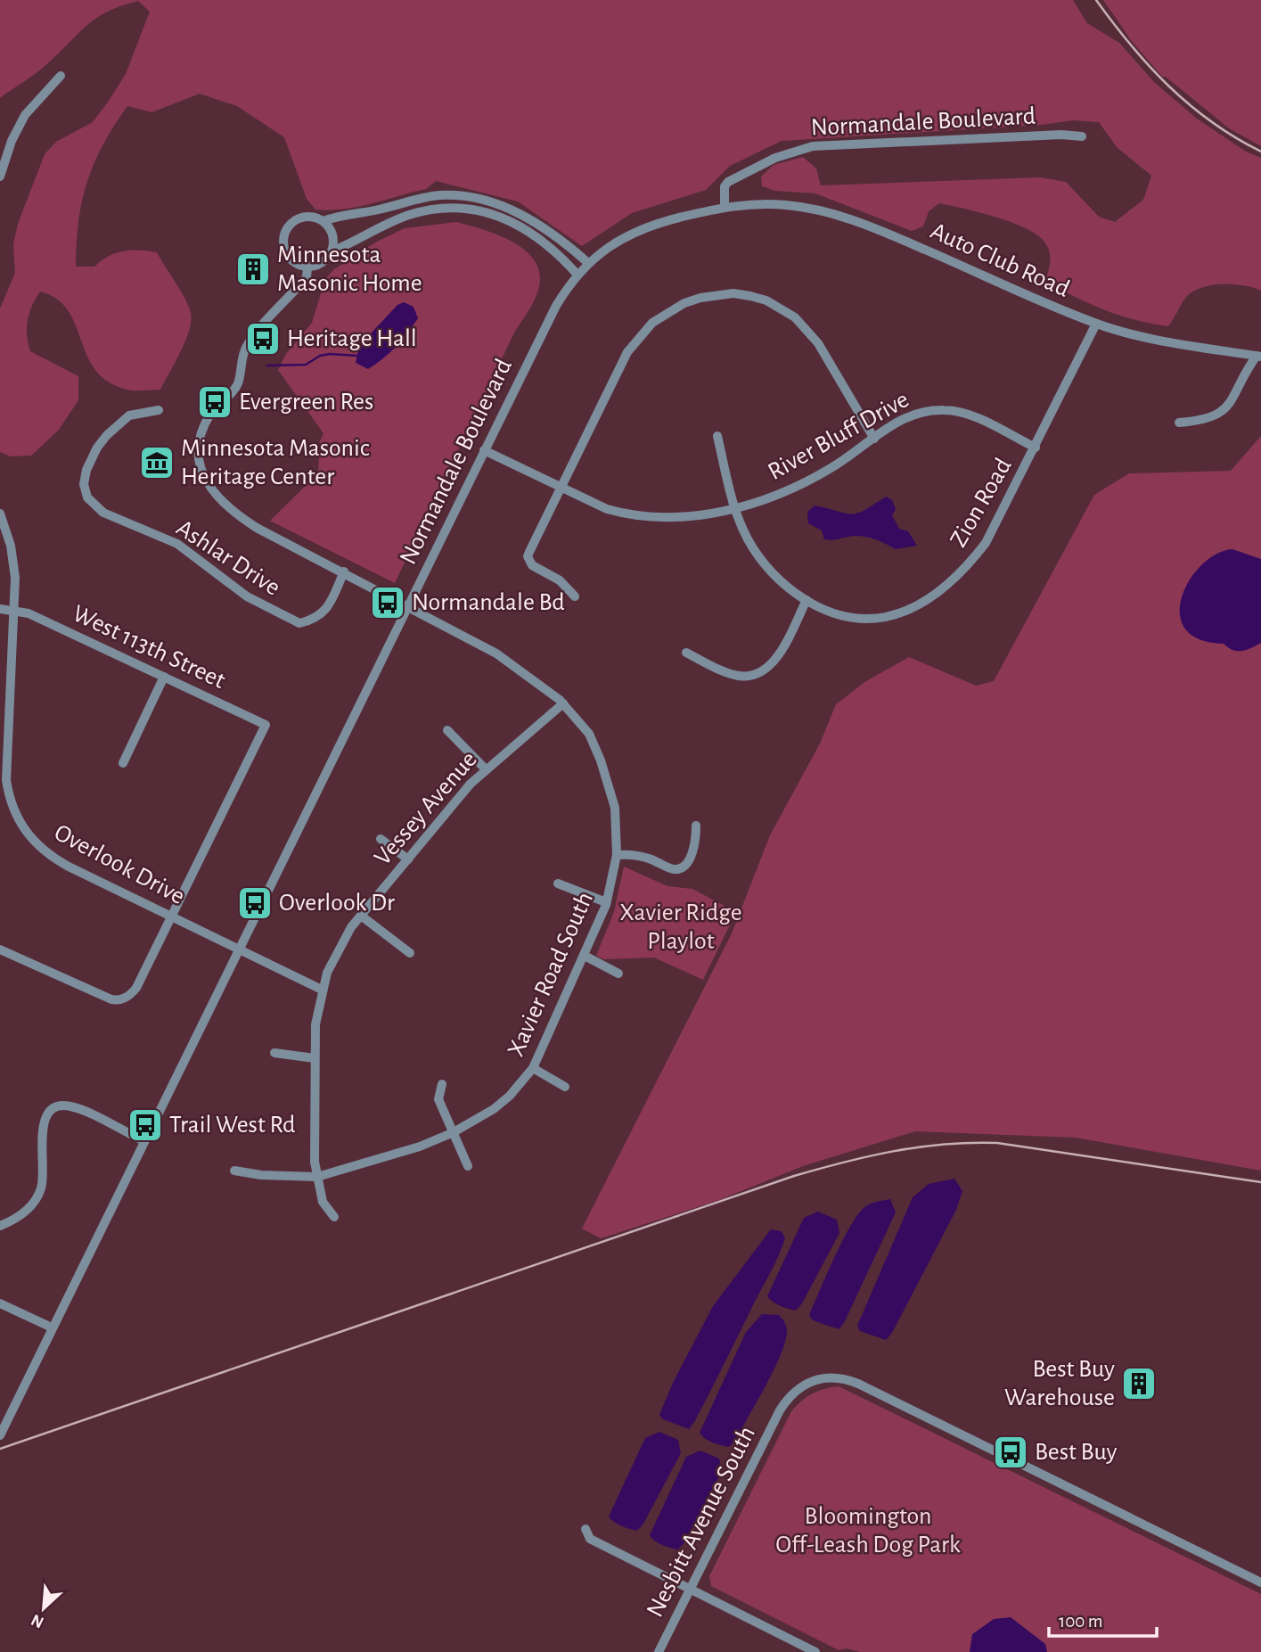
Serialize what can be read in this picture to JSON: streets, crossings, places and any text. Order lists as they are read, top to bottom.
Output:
{
  "streets": {
    "street": [
      "Normandale Boulevard",
      "Auto Club Road",
      "River Bluff Drive",
      "Zion Road",
      "Ashlar Drive",
      "West 113th Street",
      "Vessey Avenue",
      "Overlook Drive",
      "Xavier Road South",
      "Nesbitt Avenue South"
    ]
  },
  "crossings": [
    ["Normandale Boulevard", "Auto Club Road"],
    ["Normandale Boulevard", "River Bluff Drive"],
    ["Normandale Boulevard", "Overlook Drive"],
    ["Normandale Boulevard", "Xavier Road South"],
    ["Auto Club Road", "Zion Road"],
    ["River Bluff Drive", "Zion Road"],
    ["Ashlar Drive", "Xavier Road South"],
    ["West 113th Street", "Overlook Drive"],
    ["Vessey Avenue", "Overlook Drive"],
    ["Vessey Avenue", "Xavier Road South"]
  ],
  "parks": ["Xavier Ridge Playlot", "Bloomington Off-Leash Dog Park"],
  "places": {
    "building": ["Minnesota Masonic Home", "Best Buy Warehouse"],
    "bus stop": [
      "Heritage Hall",
      "Evergreen Res",
      "Normandale Bd",
      "Overlook Dr",
      "Trail West Rd",
      "Best Buy"
    ],
    "museum": ["Minnesota Masonic Heritage Center"]
  },
  "scale_bar": "100 m",
  "north": "bottom left"
}
